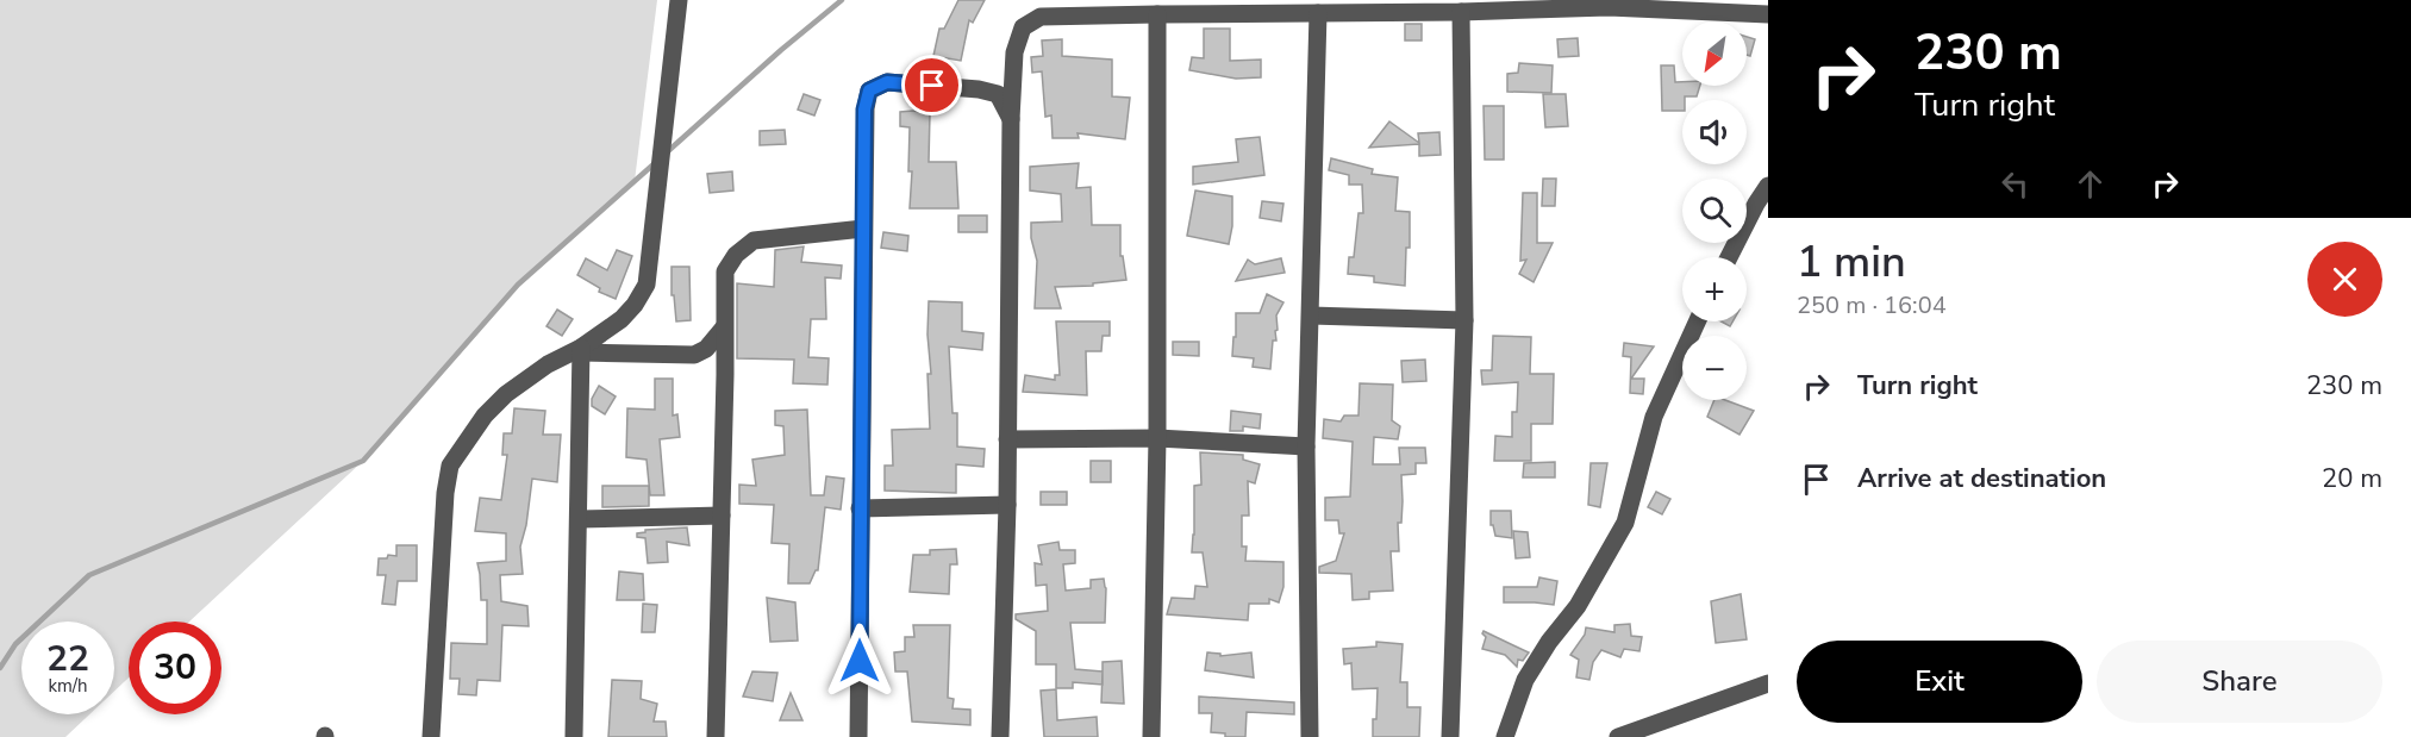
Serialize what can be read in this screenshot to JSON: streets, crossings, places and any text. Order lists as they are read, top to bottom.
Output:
{
  "north": "bottom left",
  "page": {
    "turn": ["230 m", "Turn right"],
    "map_buttons": ["+", "−"],
    "heading": ["1 min", "250 m · 16:04"],
    "list": [
      {
        "name": "Turn right",
        "value": "230 m"
      },
      {
        "name": "Arrive at destination",
        "value": "20 m"
      }
    ],
    "speed": "22 km/h",
    "limit": "30",
    "buttons": ["Exit", "Share"]
  }
}
